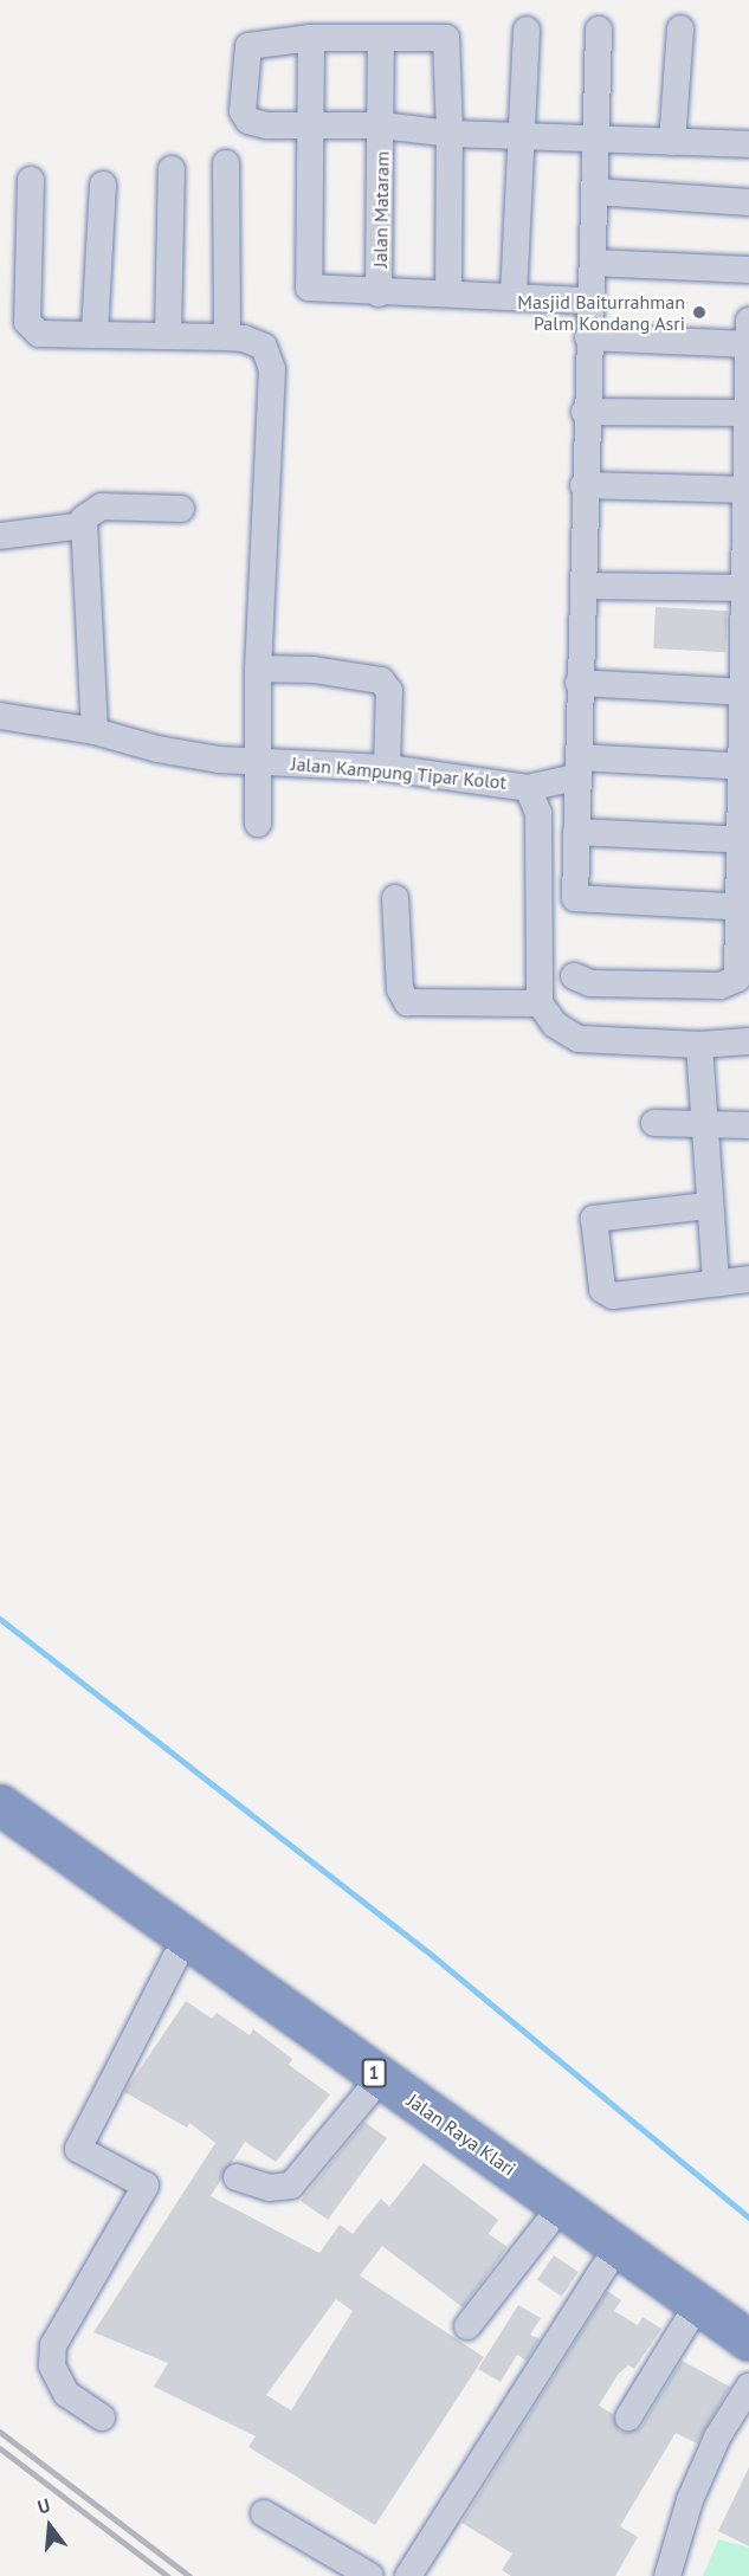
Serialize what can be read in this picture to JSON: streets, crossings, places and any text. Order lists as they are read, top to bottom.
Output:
{
  "streets": {
    "highway": ["1", "Jalan Raya Klari"],
    "street": ["Jalan Mataram", "Jalan Kampung Tipar Kolot"]
  },
  "places": ["Masjid Baiturrahman Palm Kondang Asri"],
  "north": "top"
}
